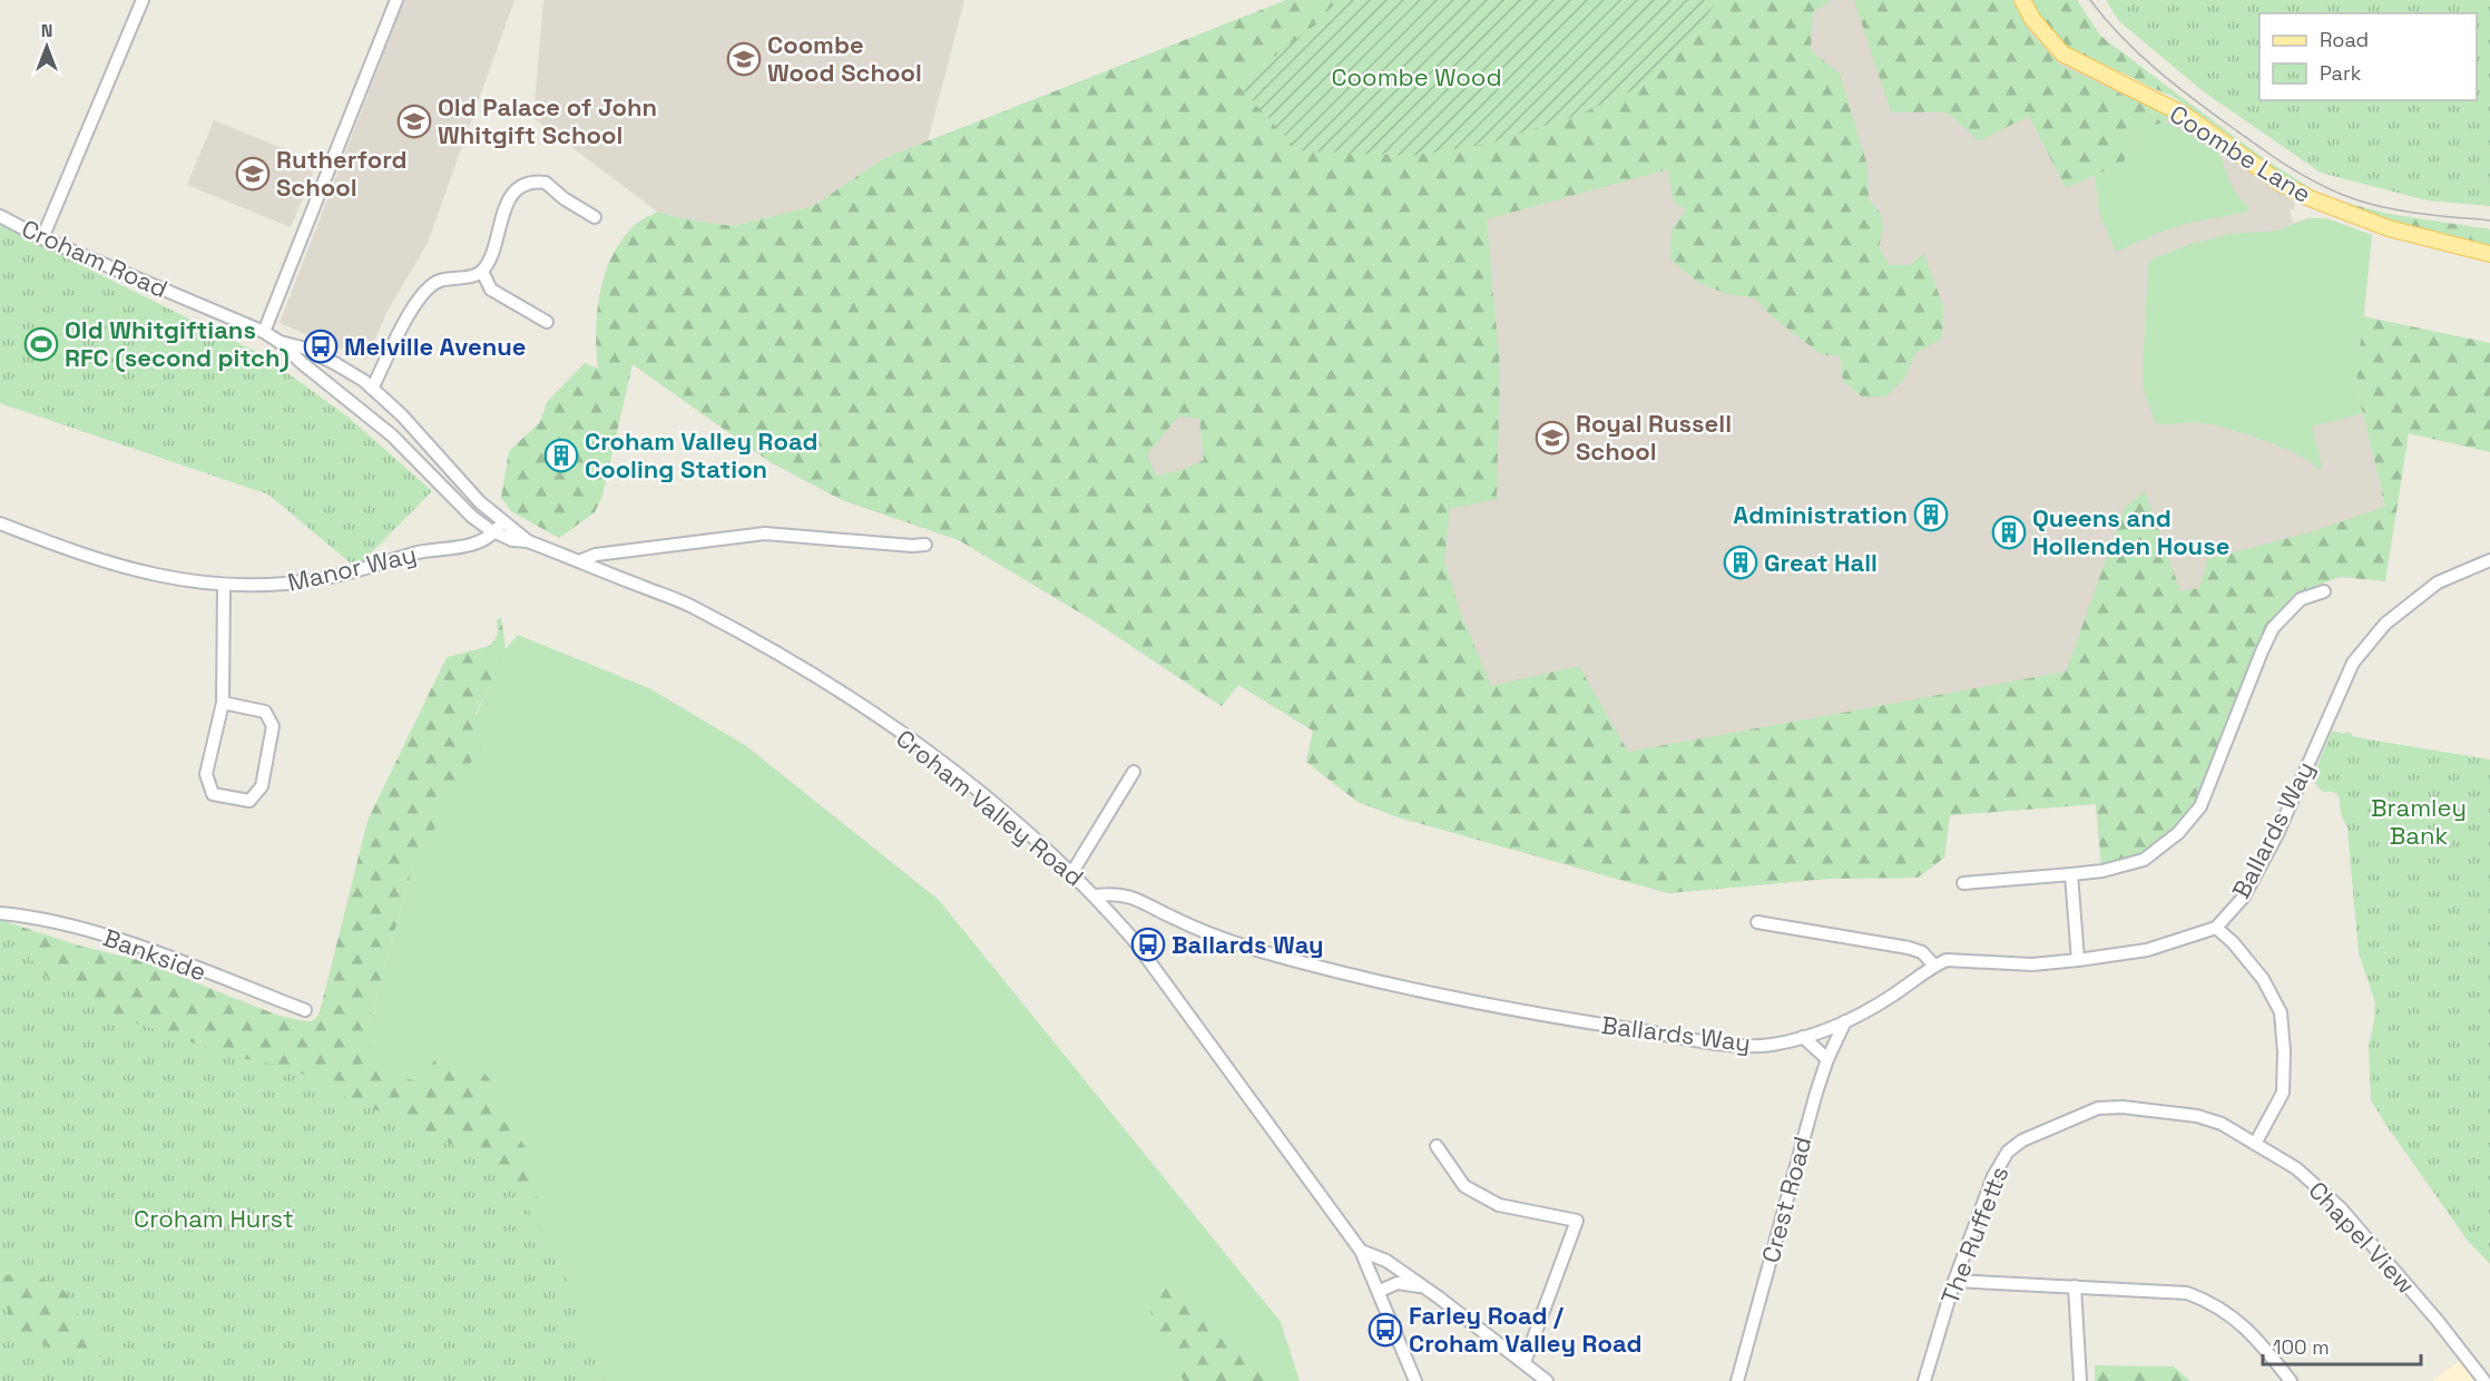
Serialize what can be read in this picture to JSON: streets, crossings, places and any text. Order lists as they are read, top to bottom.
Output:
{
  "streets": {
    "main road": ["Coombe Lane"],
    "street": [
      "Croham Road",
      "Manor Way",
      "Croham Valley Road",
      "Ballards Way",
      "Bankside",
      "Crest Road",
      "The Ruffetts",
      "Chapel View"
    ]
  },
  "crossings": [
    ["Croham Road", "Croham Valley Road"],
    ["Manor Way", "Croham Valley Road"],
    ["Croham Valley Road", "Ballards Way"],
    ["Ballards Way", "Crest Road"],
    ["The Ruffetts", "Chapel View"]
  ],
  "parks": ["Coombe Wood", "Bramley Bank", "Croham Hurst"],
  "places": {
    "school or university": [
      "Coombe Wood School",
      "Old Palace of John Whitgift School",
      "Rutherford School",
      "Royal Russell School"
    ],
    "sports": ["Old Whitgiftians RFC (second pitch)"],
    "bus stop": ["Melville Avenue", "Ballards Way", "Farley Road / Croham Valley Road"],
    "building": [
      "Croham Valley Road Cooling Station",
      "Administration",
      "Queens and Hollenden House",
      "Great Hall"
    ]
  },
  "legend": ["Road", "Park"],
  "scale_bar": "100 m",
  "north": "top"
}
